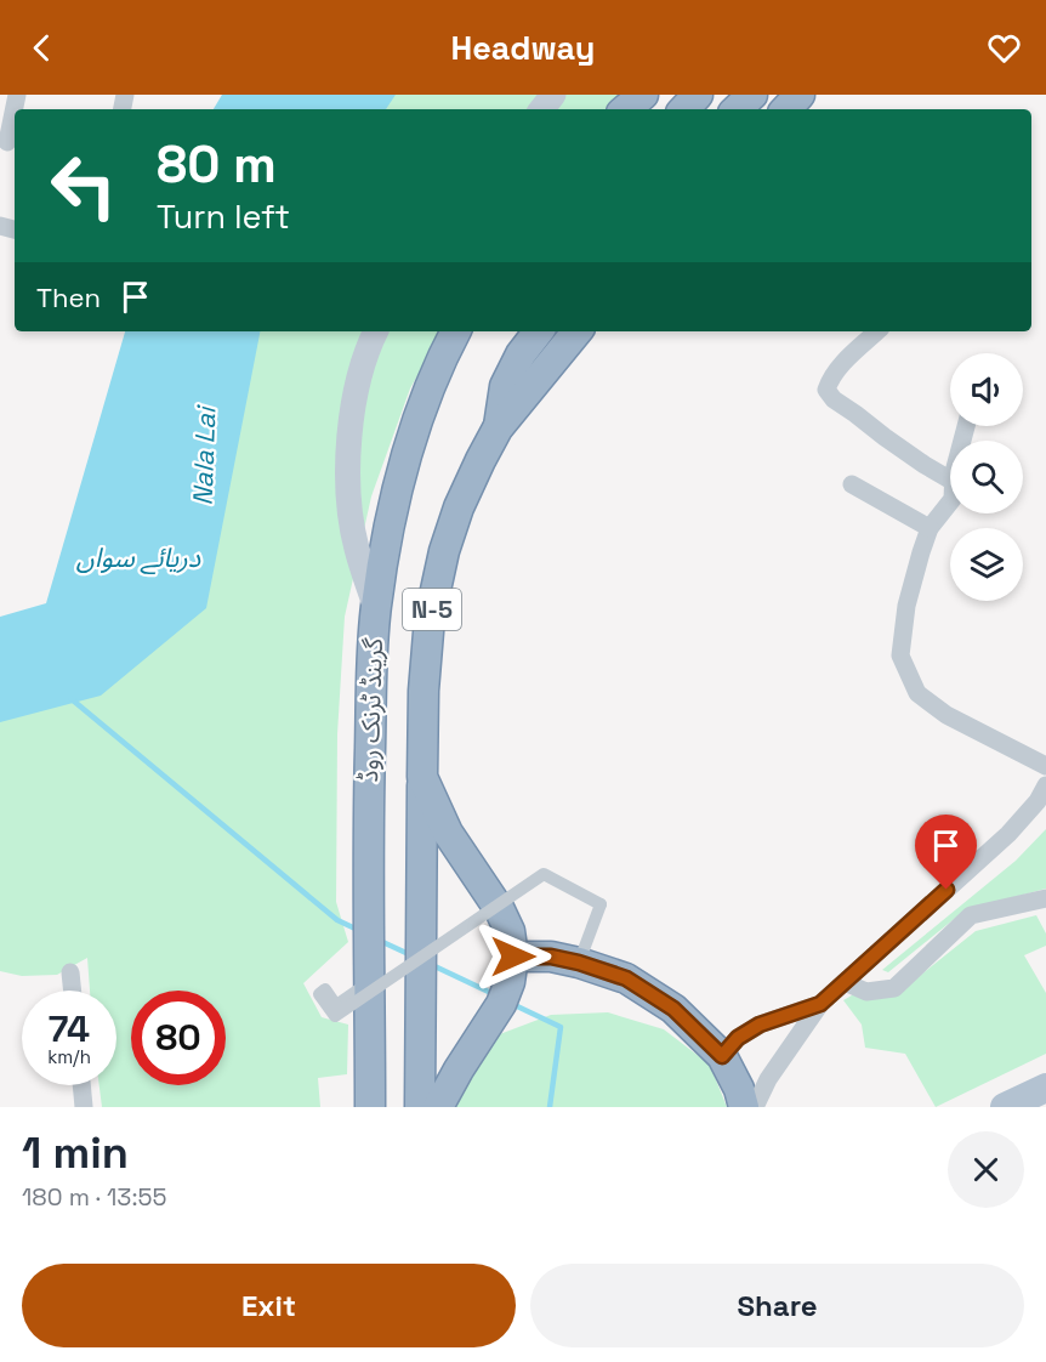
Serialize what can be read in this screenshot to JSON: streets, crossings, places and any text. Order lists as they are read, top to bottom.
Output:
{
  "streets": {
    "highway": ["N-5", "گرینڈ ٹرنک روڈ"]
  },
  "water": ["Nala Lai", "دریائے سواں"],
  "page": {
    "header": "Headway",
    "turn": ["80 m", "Turn left"],
    "then": "Then",
    "speed": "74 km/h",
    "limit": "80",
    "heading": ["1 min", "180 m · 13:55"],
    "buttons": ["Exit", "Share"]
  }
}
